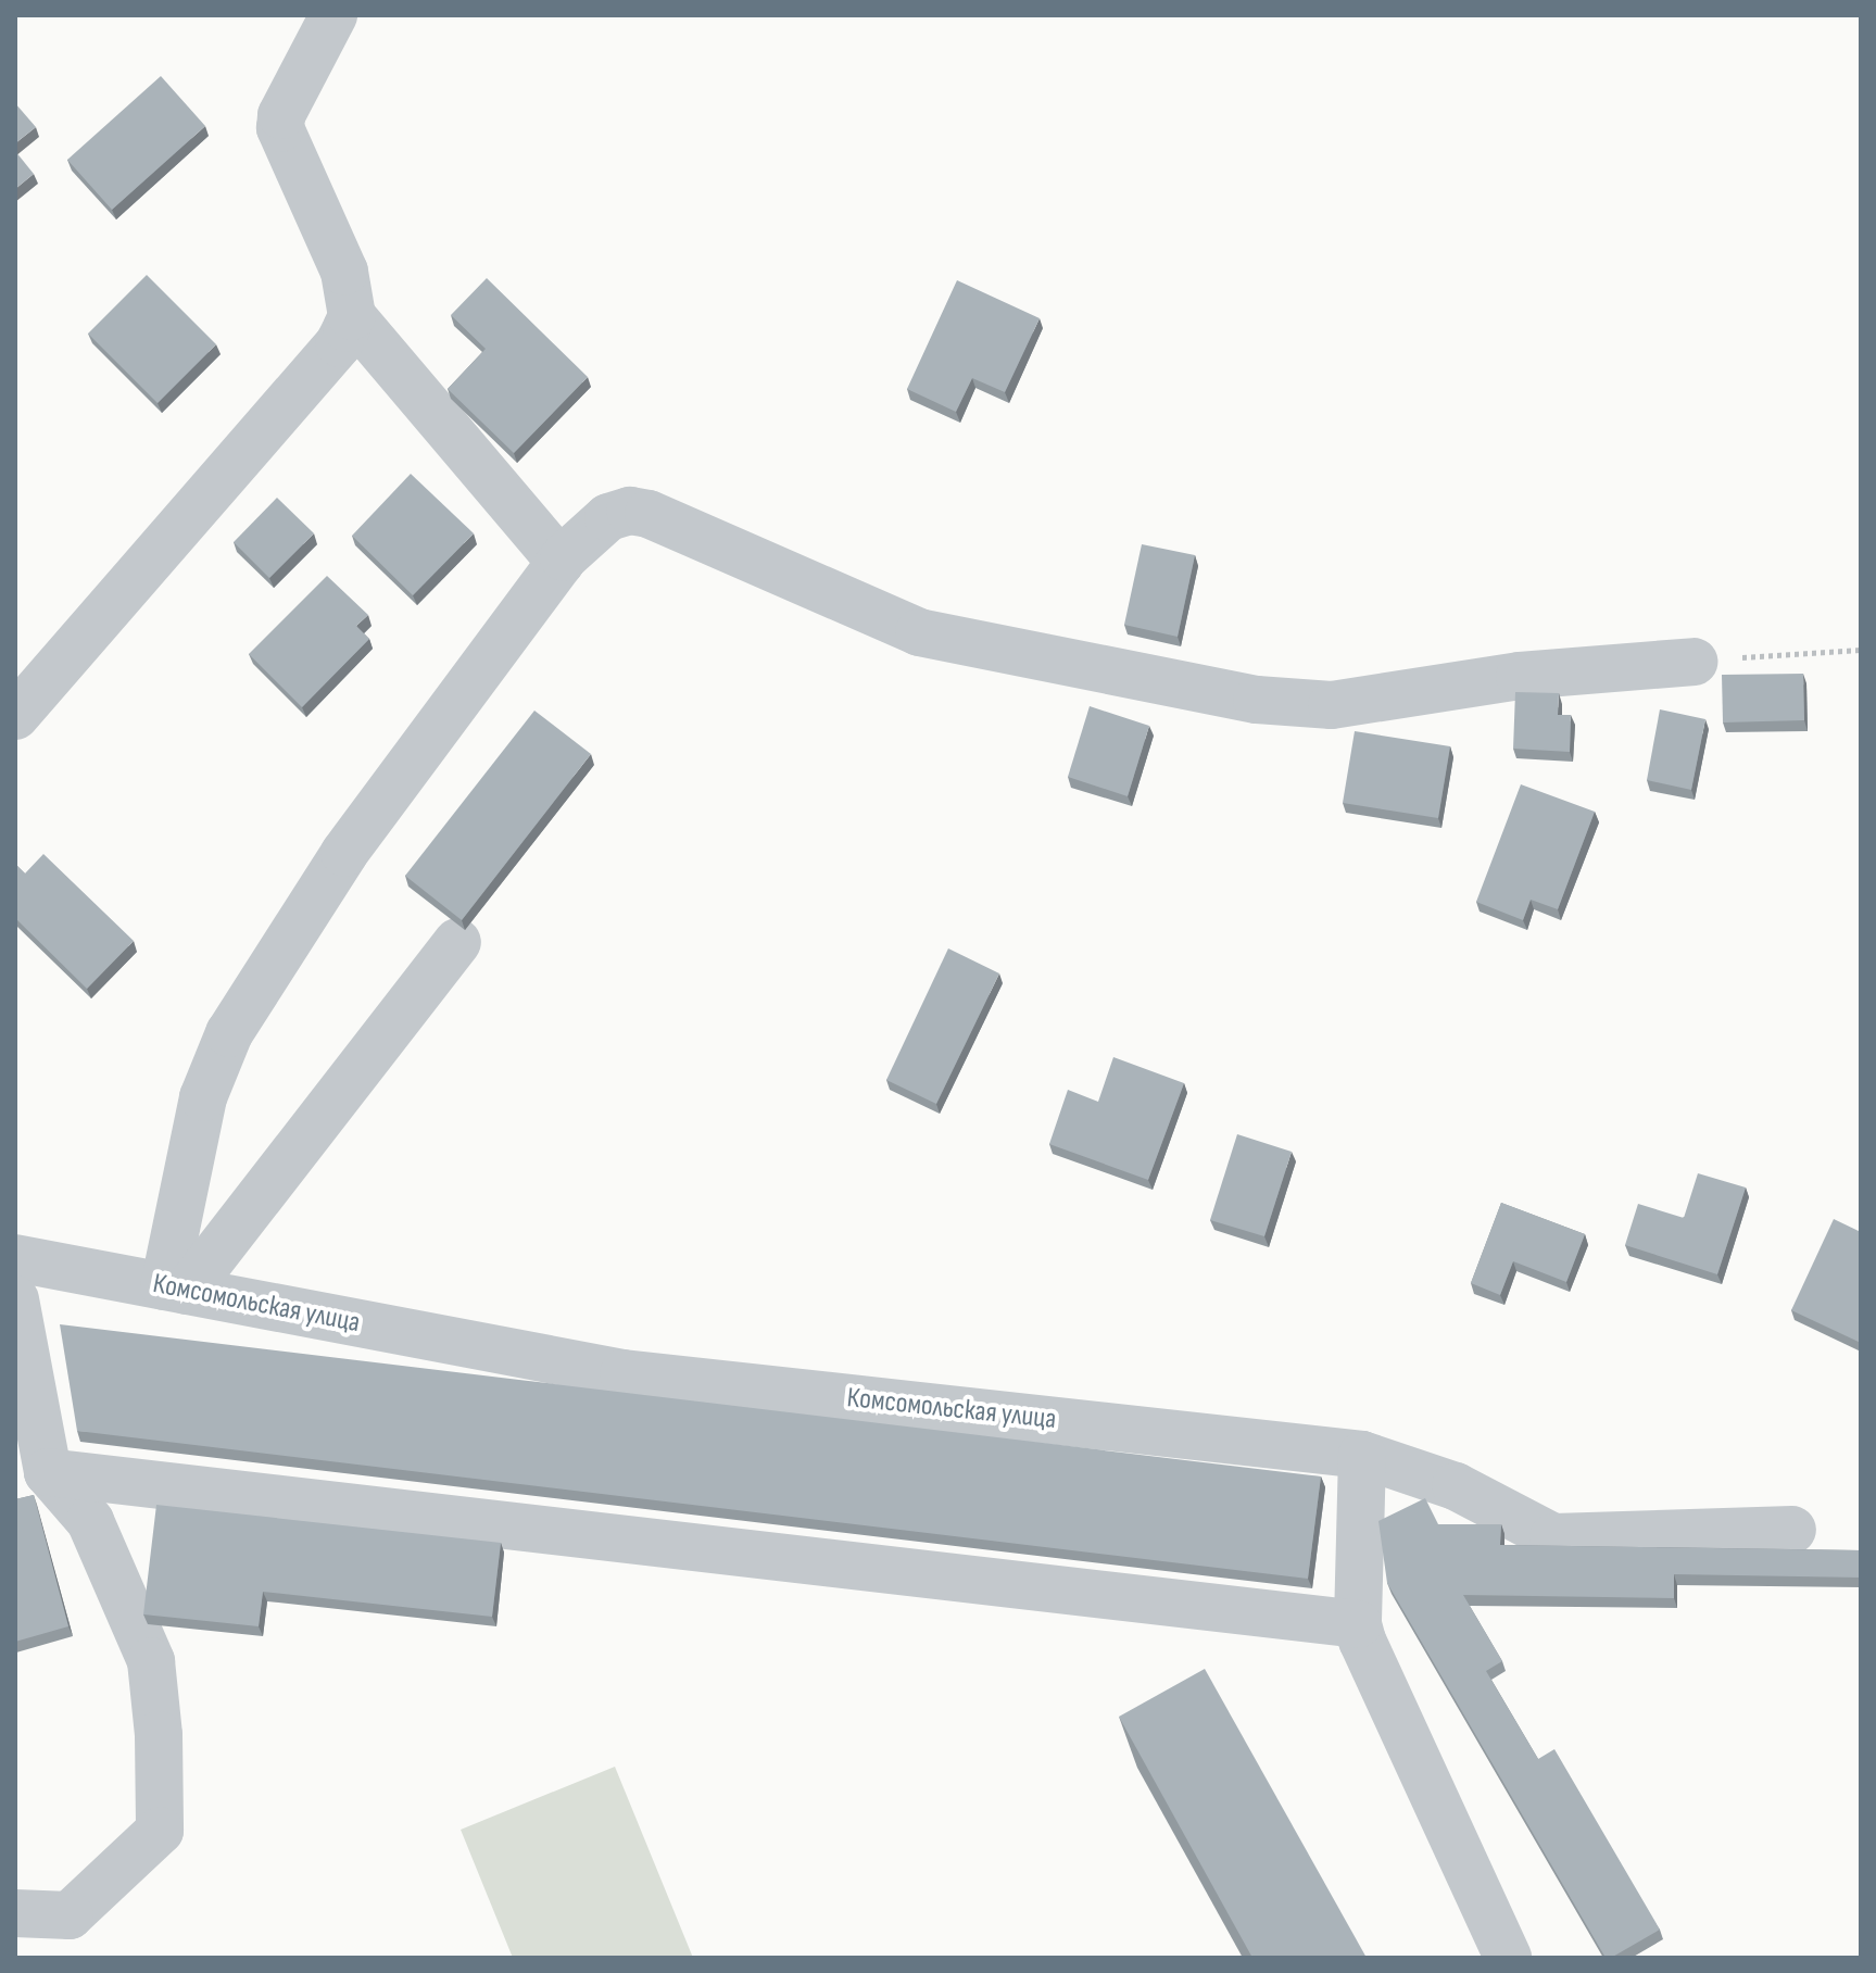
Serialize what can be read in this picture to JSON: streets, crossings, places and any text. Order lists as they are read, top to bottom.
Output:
{
  "streets": {
    "street": ["Комсомольская улица"]
  }
}
